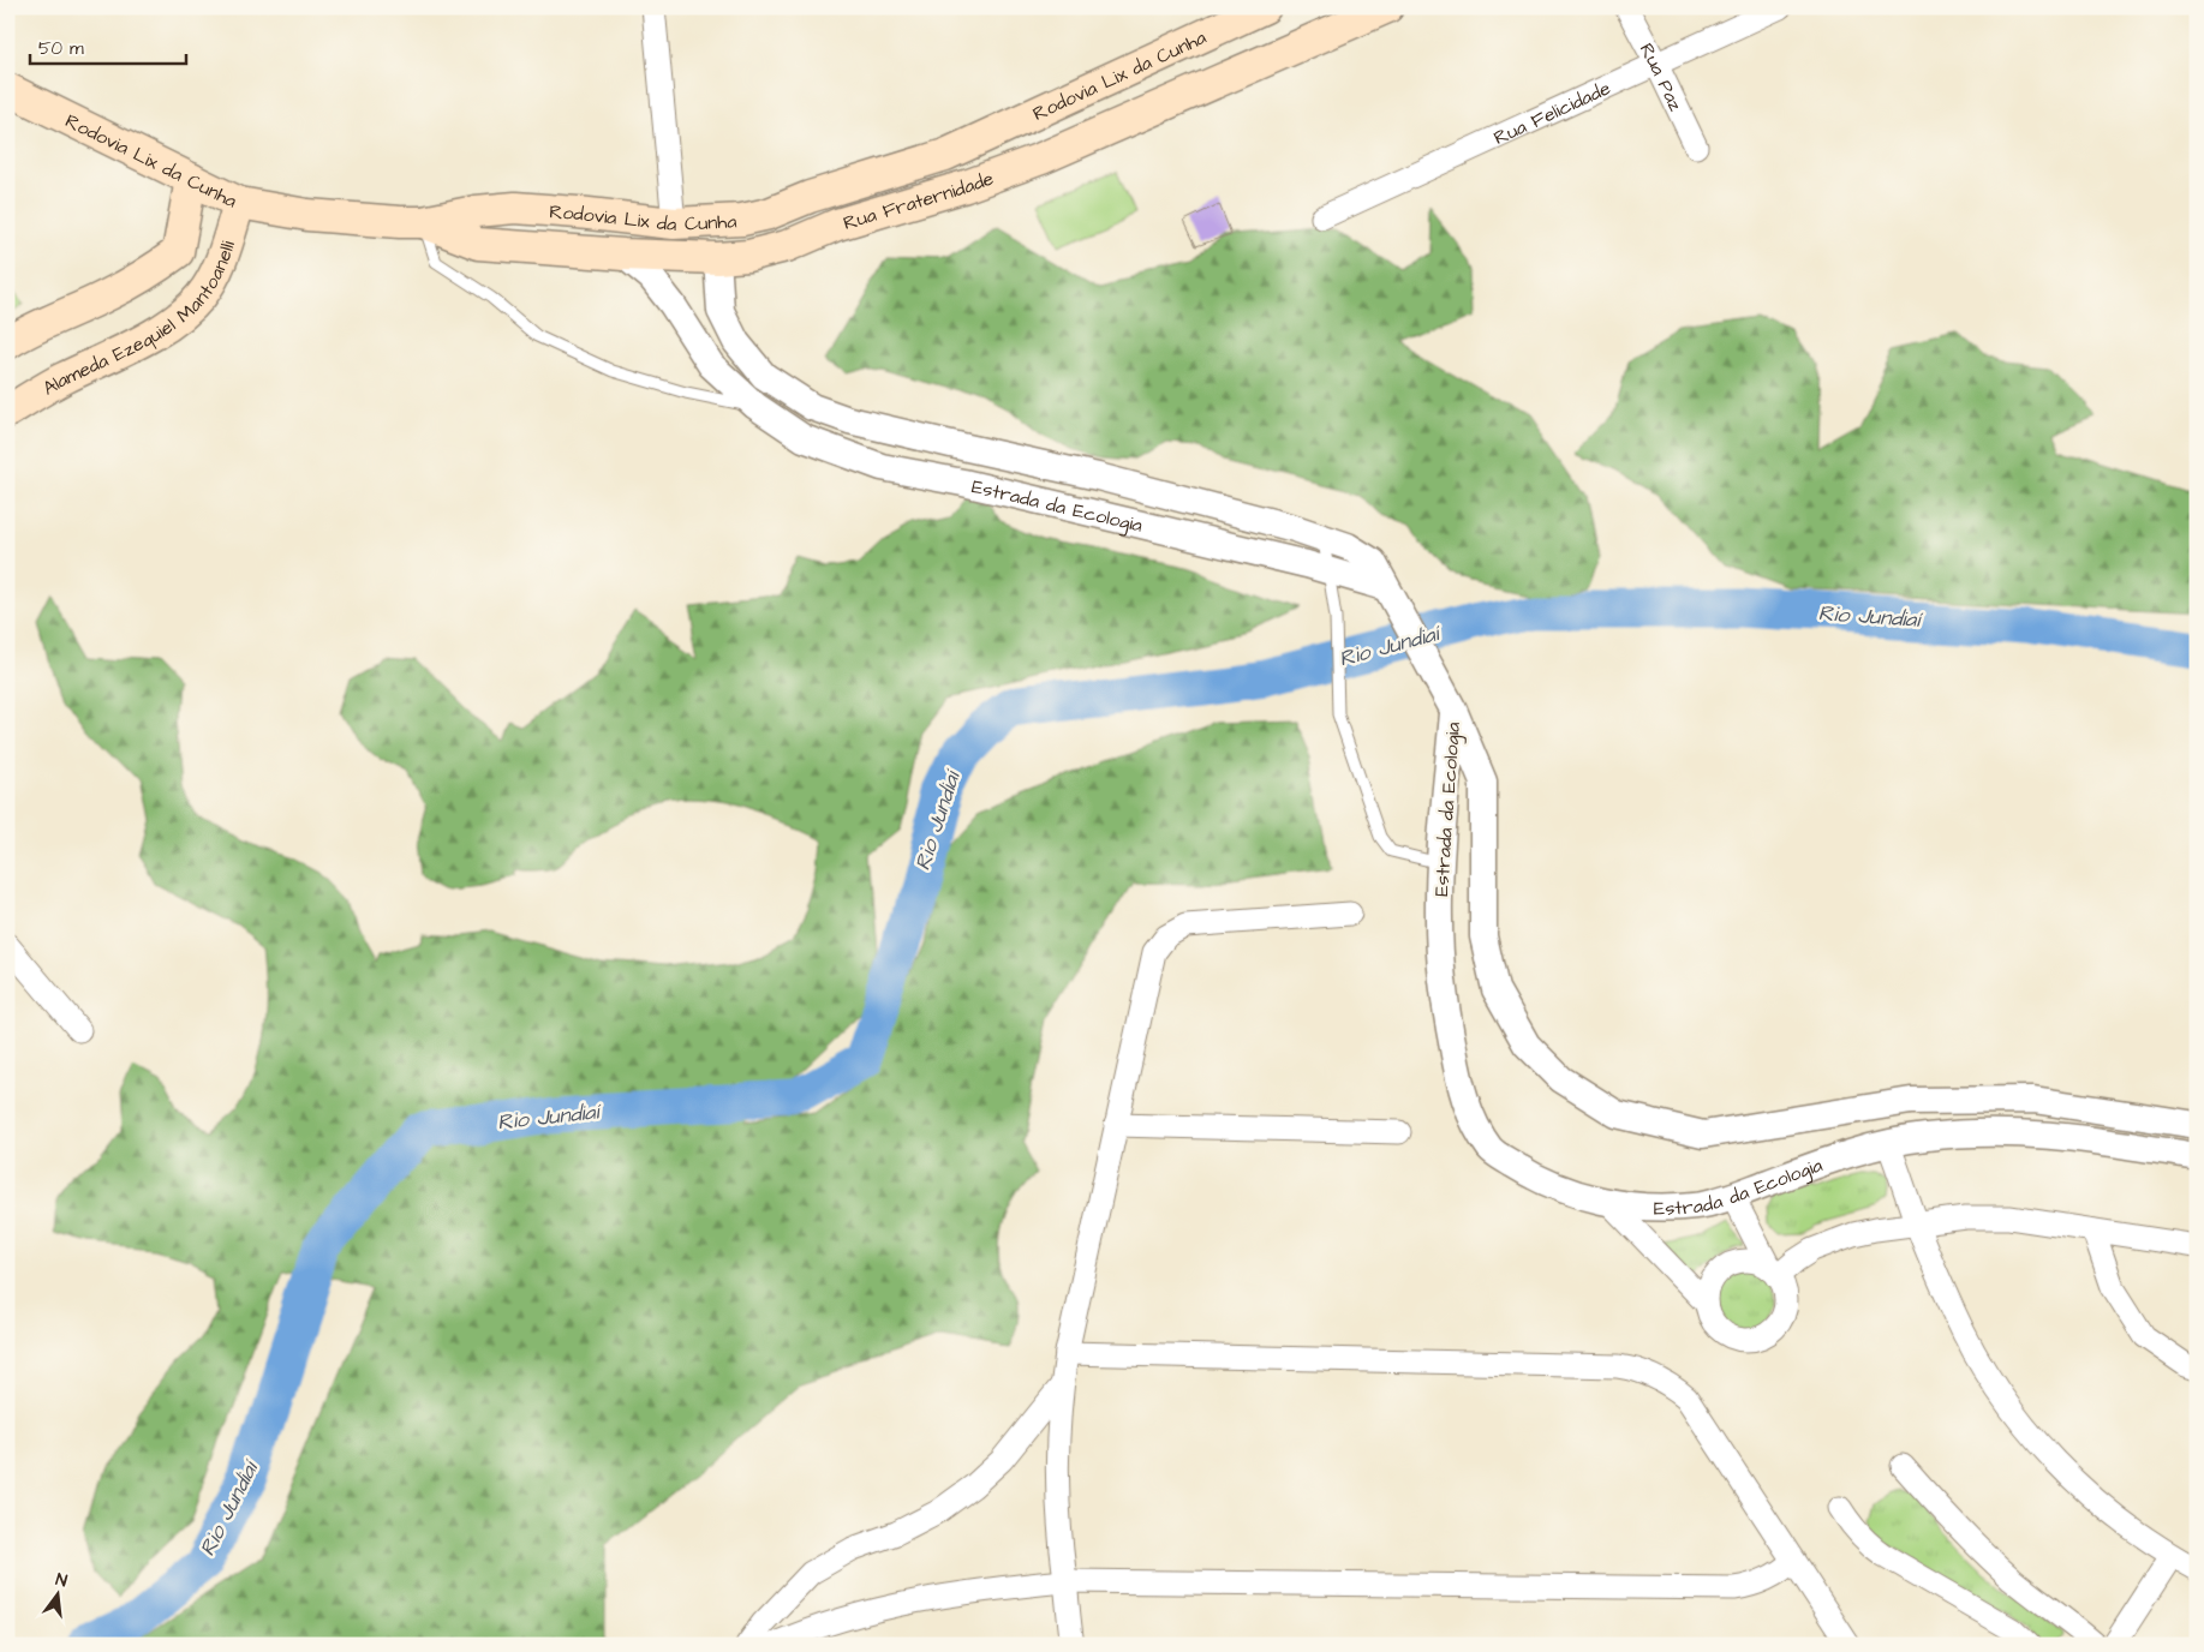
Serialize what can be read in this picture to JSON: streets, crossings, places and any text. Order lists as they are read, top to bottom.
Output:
{
  "streets": {
    "main road": ["Rodovia Lix da Cunha", "Rua Fraternidade", "Alameda Ezequiel Mantoanelli"],
    "street": ["Rua Paz", "Rua Felicidade", "Estrada da Ecologia"]
  },
  "crossings": [
    ["Rodovia Lix da Cunha", "Rua Fraternidade"],
    ["Rodovia Lix da Cunha", "Alameda Ezequiel Mantoanelli"],
    ["Rua Paz", "Rua Felicidade"],
    ["Rua Fraternidade", "Estrada da Ecologia"]
  ],
  "water": ["Rio Jundiaí"],
  "scale_bar": "50 m",
  "north": "top"
}
